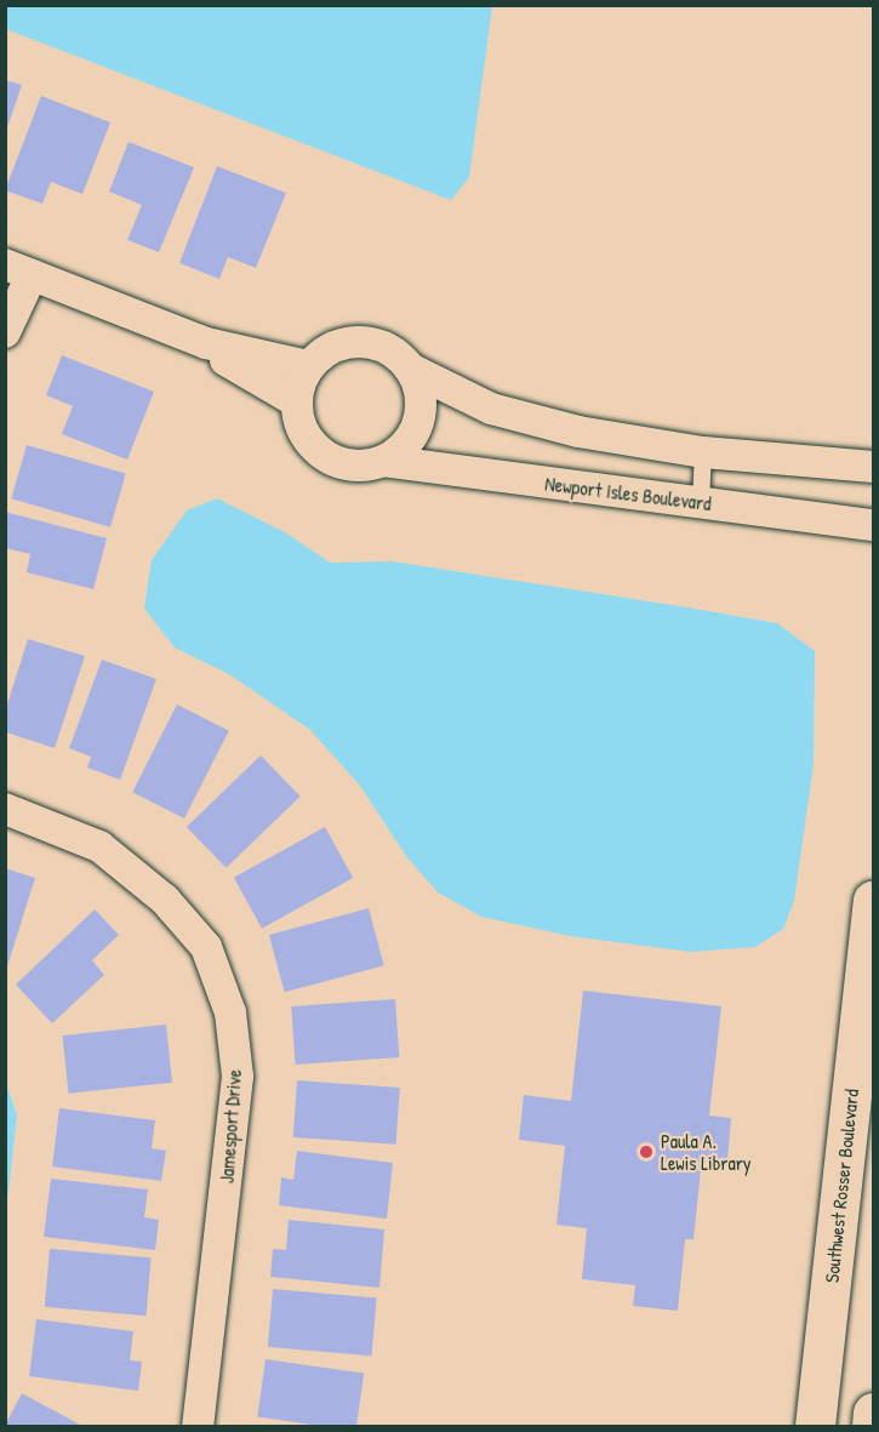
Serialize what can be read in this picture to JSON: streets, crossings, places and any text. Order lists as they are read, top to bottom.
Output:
{
  "streets": {
    "street": ["Newport Isles Boulevard", "Jamesport Drive", "Southwest Rosser Boulevard"]
  },
  "places": ["Paula A. Lewis Library"]
}
